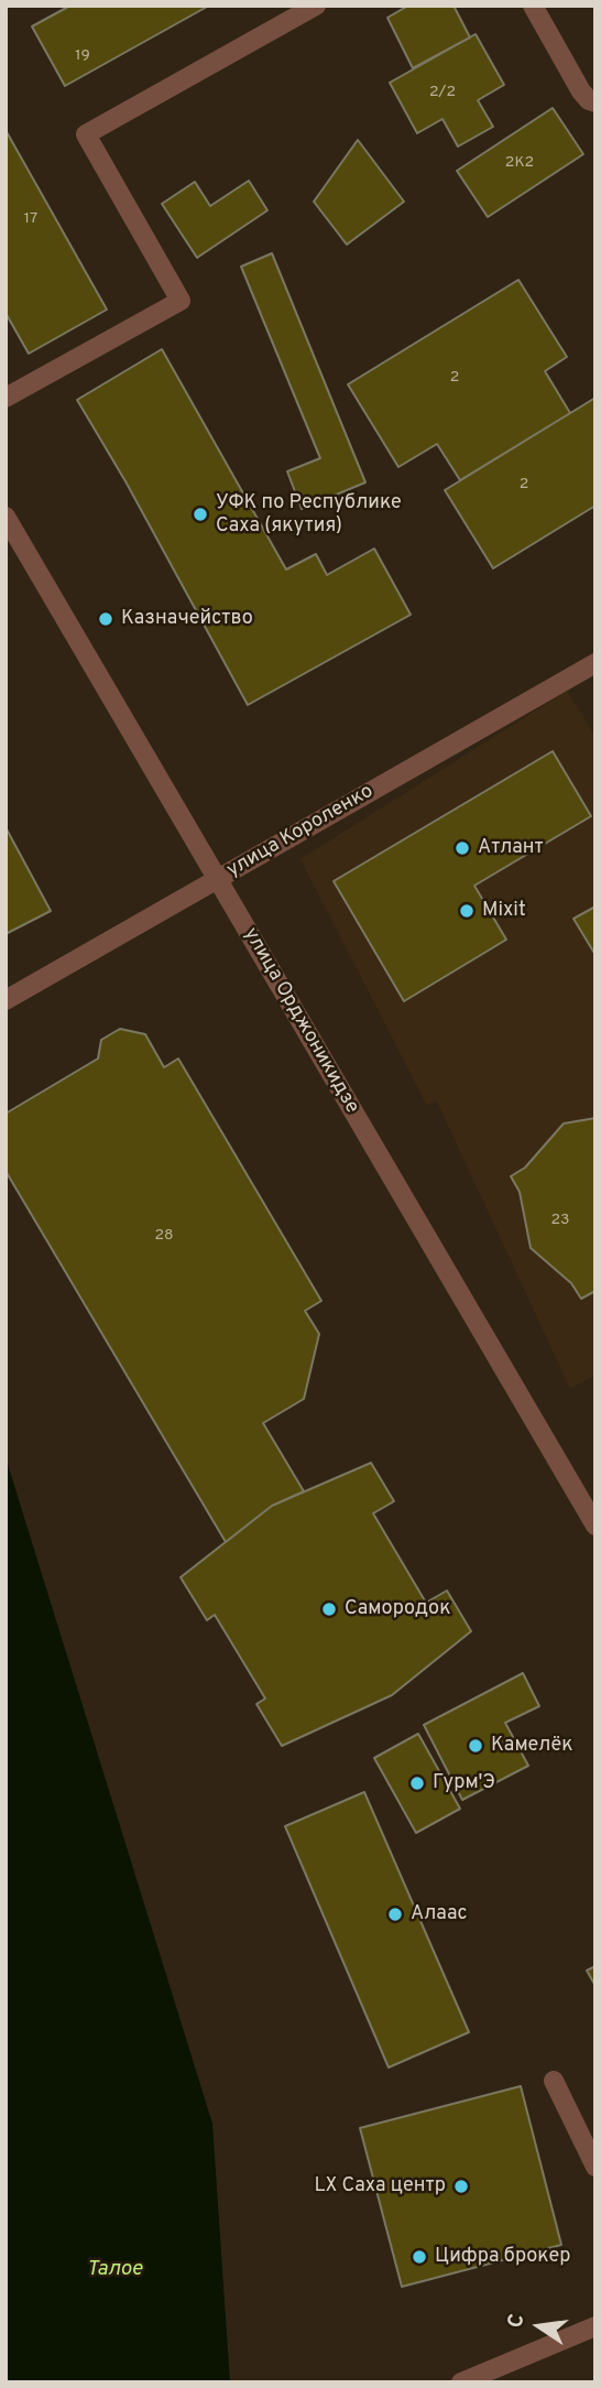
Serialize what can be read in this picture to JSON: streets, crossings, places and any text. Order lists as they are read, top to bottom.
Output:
{
  "streets": {
    "street": ["улица Короленко", "улица Орджоникидзе"]
  },
  "crossings": [
    ["улица Короленко", "улица Орджоникидзе"]
  ],
  "water": ["Талое"],
  "places": [
    "УФК по Республике Саха (якутия)",
    "Казначейство",
    "Атлант",
    "Mixit",
    "Самородок",
    "Камелёк",
    "Гурм'Э",
    "Алаас",
    "LX Саха центр",
    "Цифра брокер"
  ],
  "house_numbers": [
    "19",
    "2/2",
    "2К2",
    "17",
    "2",
    "2",
    "23",
    "28"
  ],
  "north": "left"
}
